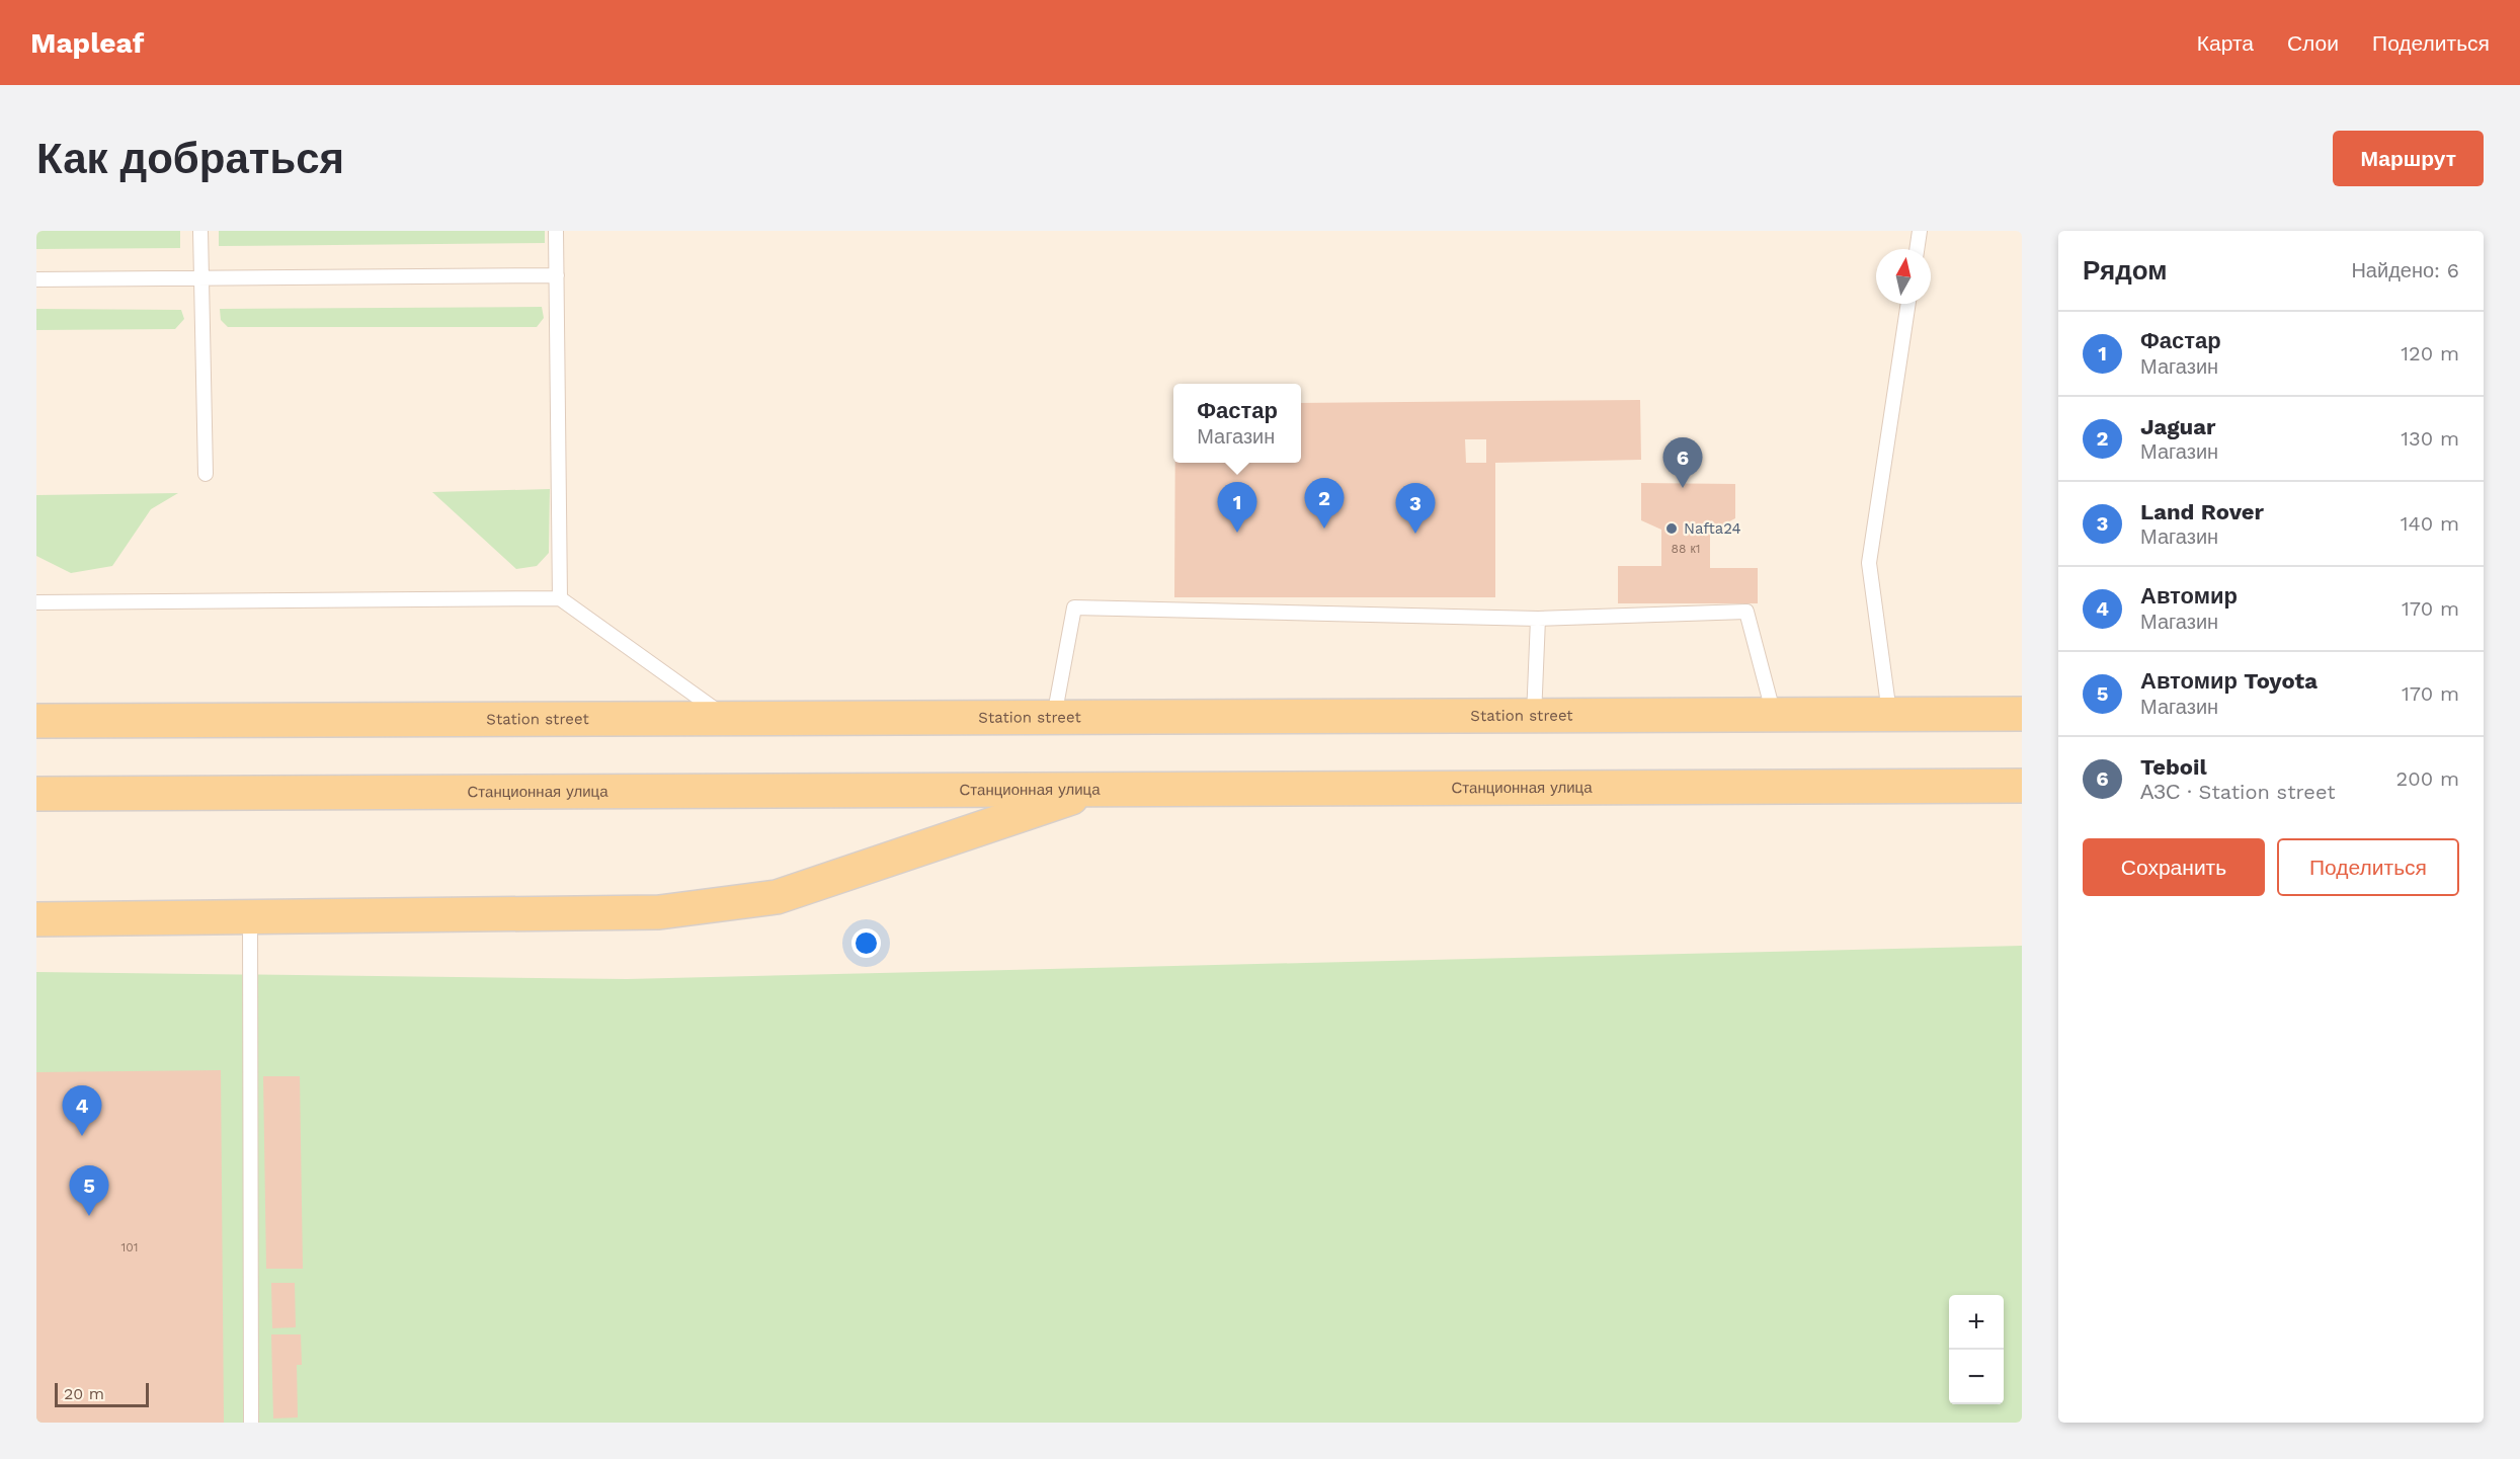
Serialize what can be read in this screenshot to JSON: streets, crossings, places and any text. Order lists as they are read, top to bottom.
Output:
{
  "streets": {
    "main road": ["Station street", "Станционная улица"]
  },
  "places": ["Nafta24"],
  "house_numbers": ["88 к1", "101"],
  "scale_bar": "20 m",
  "north": "top",
  "page": {
    "header": "Mapleaf",
    "nav": ["Карта", "Слои", "Поделиться"],
    "buttons": [
      "Маршрут",
      ["Сохранить", "Поделиться"]
    ],
    "title": "Как добраться",
    "heading": ["Рядом", "Найдено: 6"],
    "list": [
      {
        "mark": "1",
        "name": "Фастар",
        "note": "Магазин",
        "value": "120 m"
      },
      {
        "mark": "2",
        "name": "Jaguar",
        "note": "Магазин",
        "value": "130 m"
      },
      {
        "mark": "3",
        "name": "Land Rover",
        "note": "Магазин",
        "value": "140 m"
      },
      {
        "mark": "4",
        "name": "Автомир",
        "note": "Магазин",
        "value": "170 m"
      },
      {
        "mark": "5",
        "name": "Автомир Toyota",
        "note": "Магазин",
        "value": "170 m"
      },
      {
        "mark": "6",
        "name": "Teboil",
        "note": "АЗС · Station street",
        "value": "200 m"
      }
    ],
    "popup": ["Фастар", "Магазин"],
    "pins": [
      "6",
      "2",
      "1",
      "3",
      "4",
      "5"
    ],
    "map_buttons": ["+", "−"],
    "scale": "20 m"
  }
}
